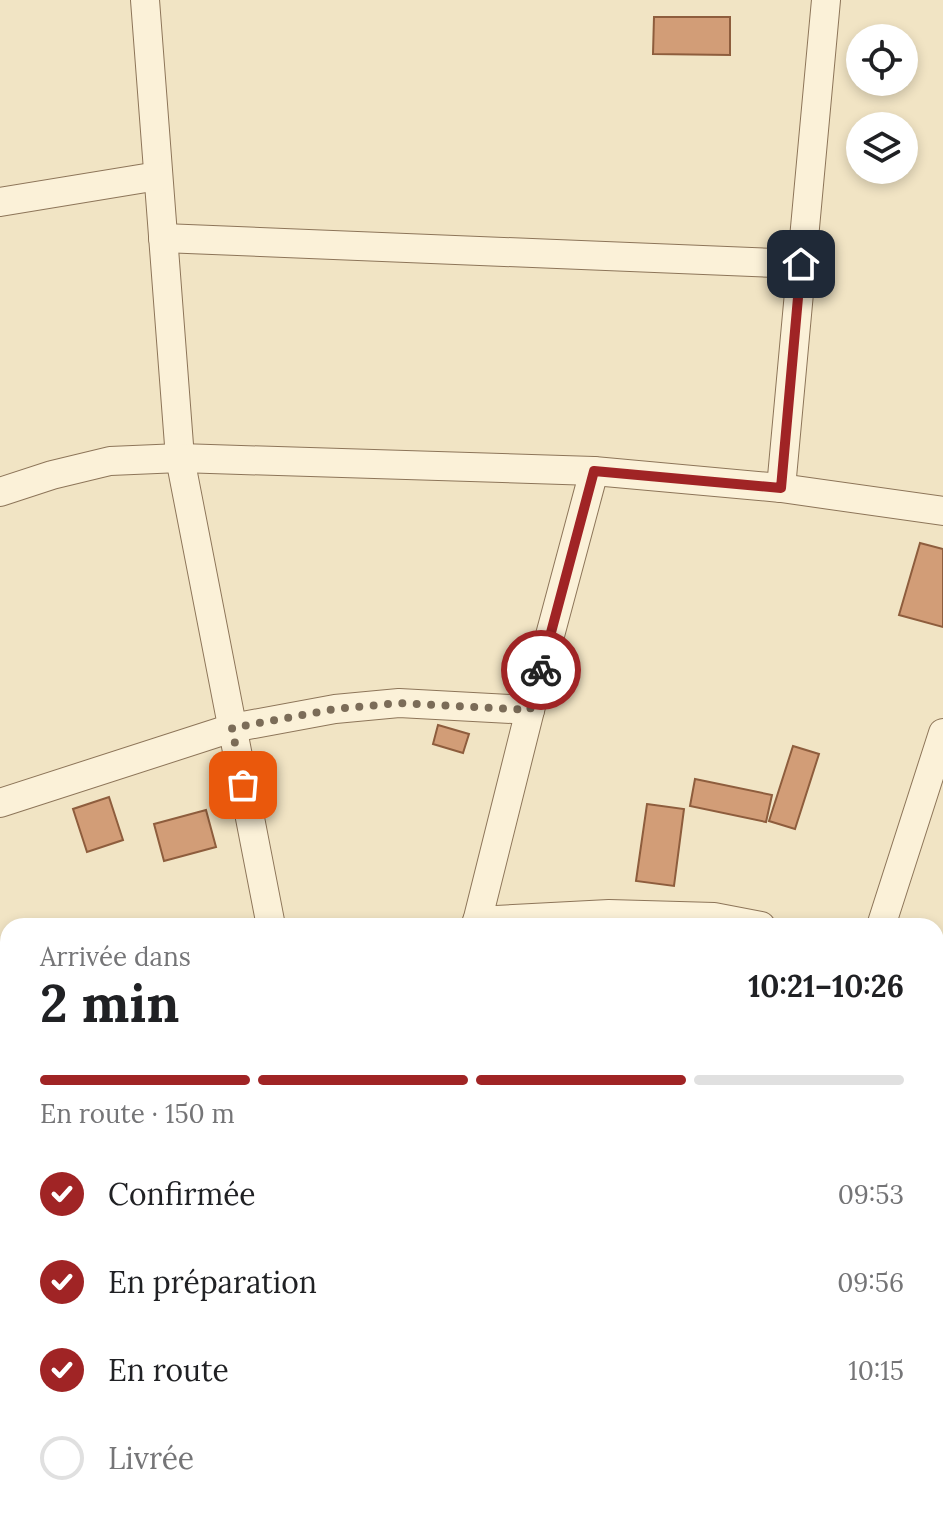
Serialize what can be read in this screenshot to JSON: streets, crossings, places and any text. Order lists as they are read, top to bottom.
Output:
{
  "page": {
    "heading": ["2 min", "Arrivée dans", "10:21–10:26"],
    "bar": "En route · 150 m",
    "list": [
      ["Confirmée", "09:53"],
      ["En préparation", "09:56"],
      ["En route", "10:15"],
      "Livrée"
    ]
  }
}
